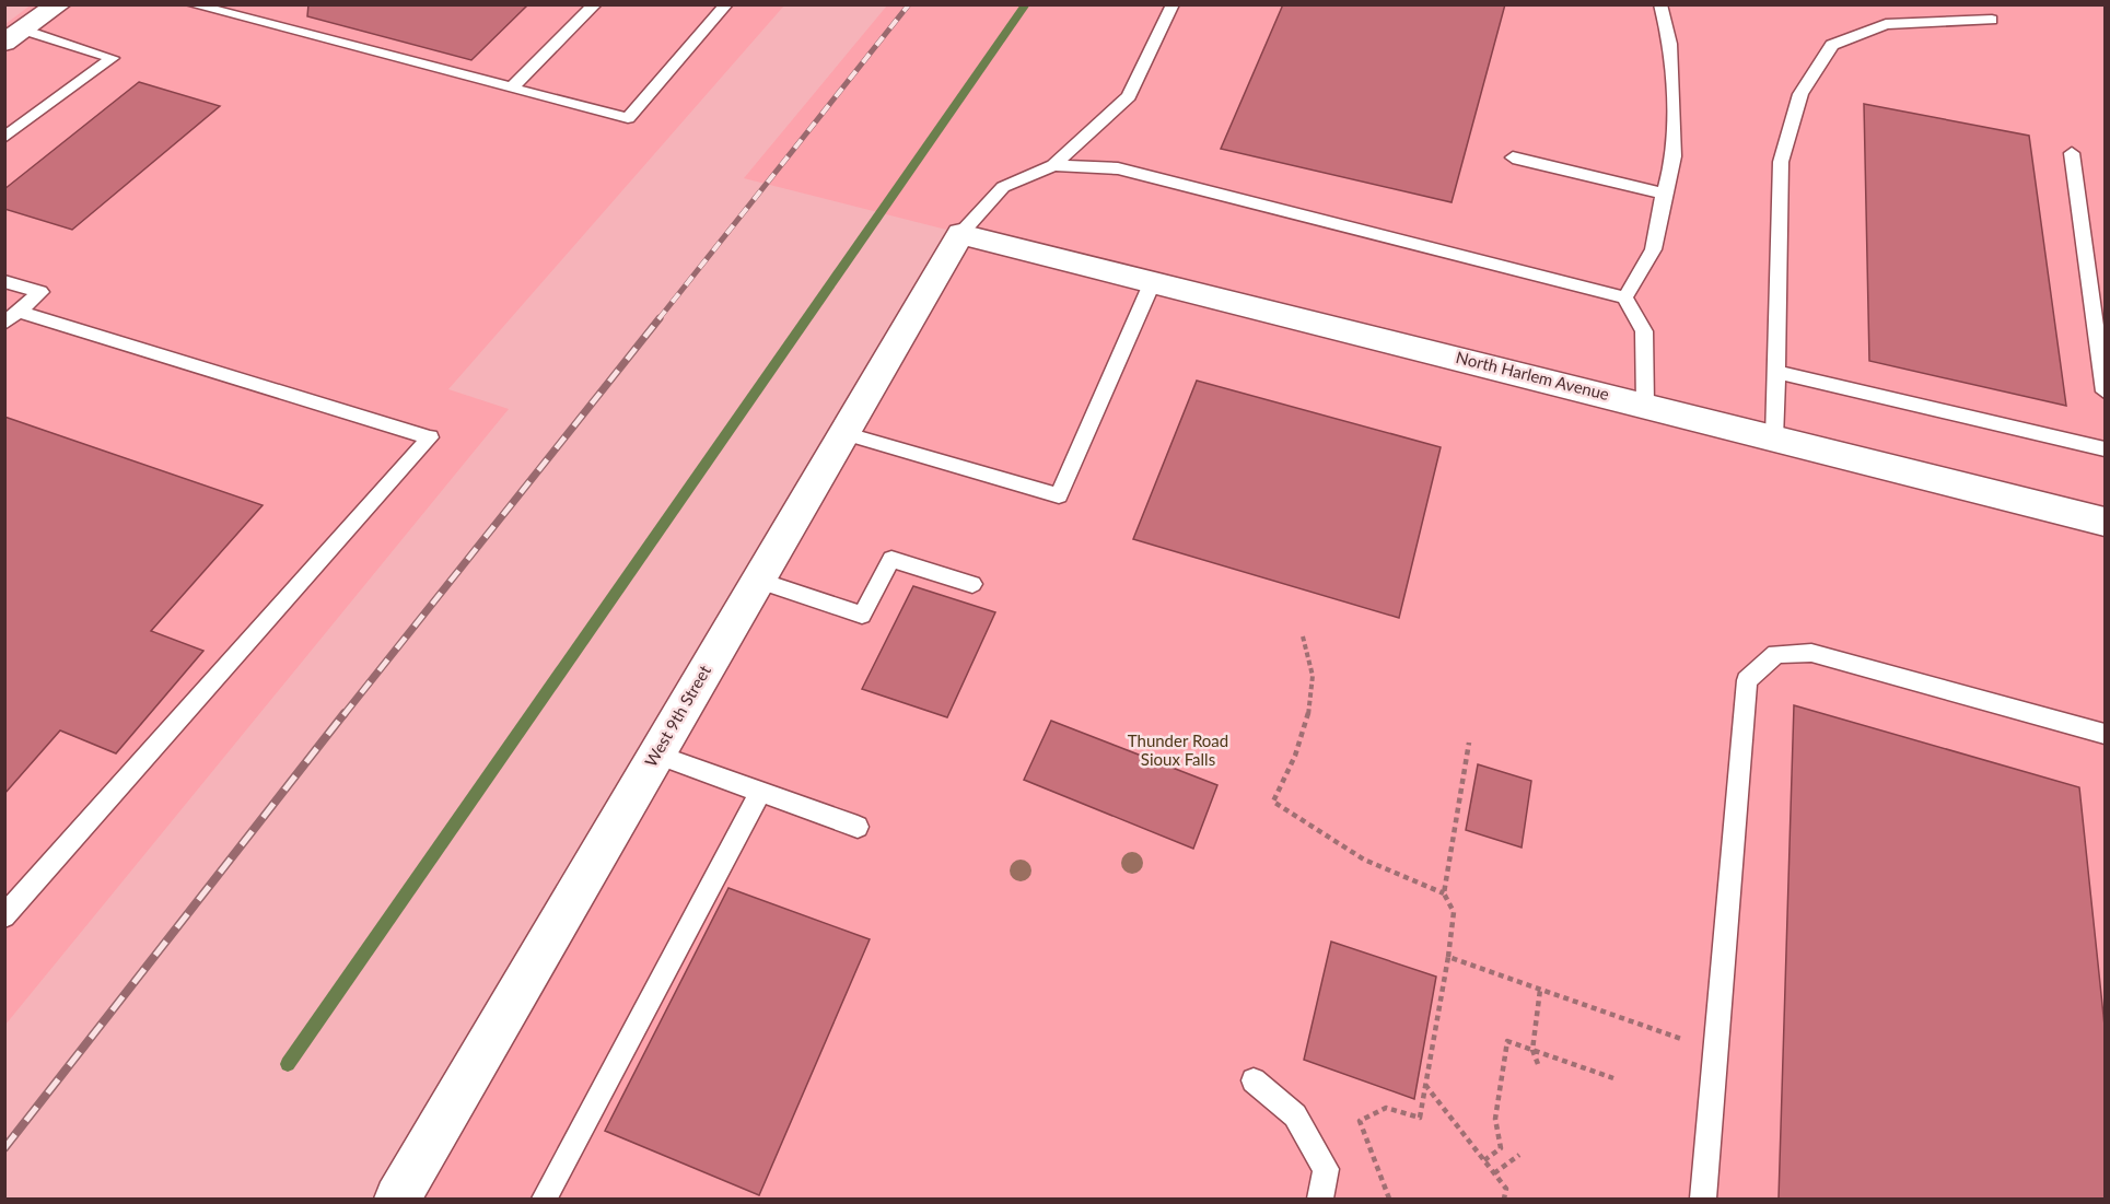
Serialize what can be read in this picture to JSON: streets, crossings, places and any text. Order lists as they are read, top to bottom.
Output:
{
  "streets": {
    "street": ["North Harlem Avenue", "West 9th Street"]
  },
  "crossings": [
    ["North Harlem Avenue", "West 9th Street"]
  ],
  "parks": ["Thunder Road Sioux Falls"]
}
